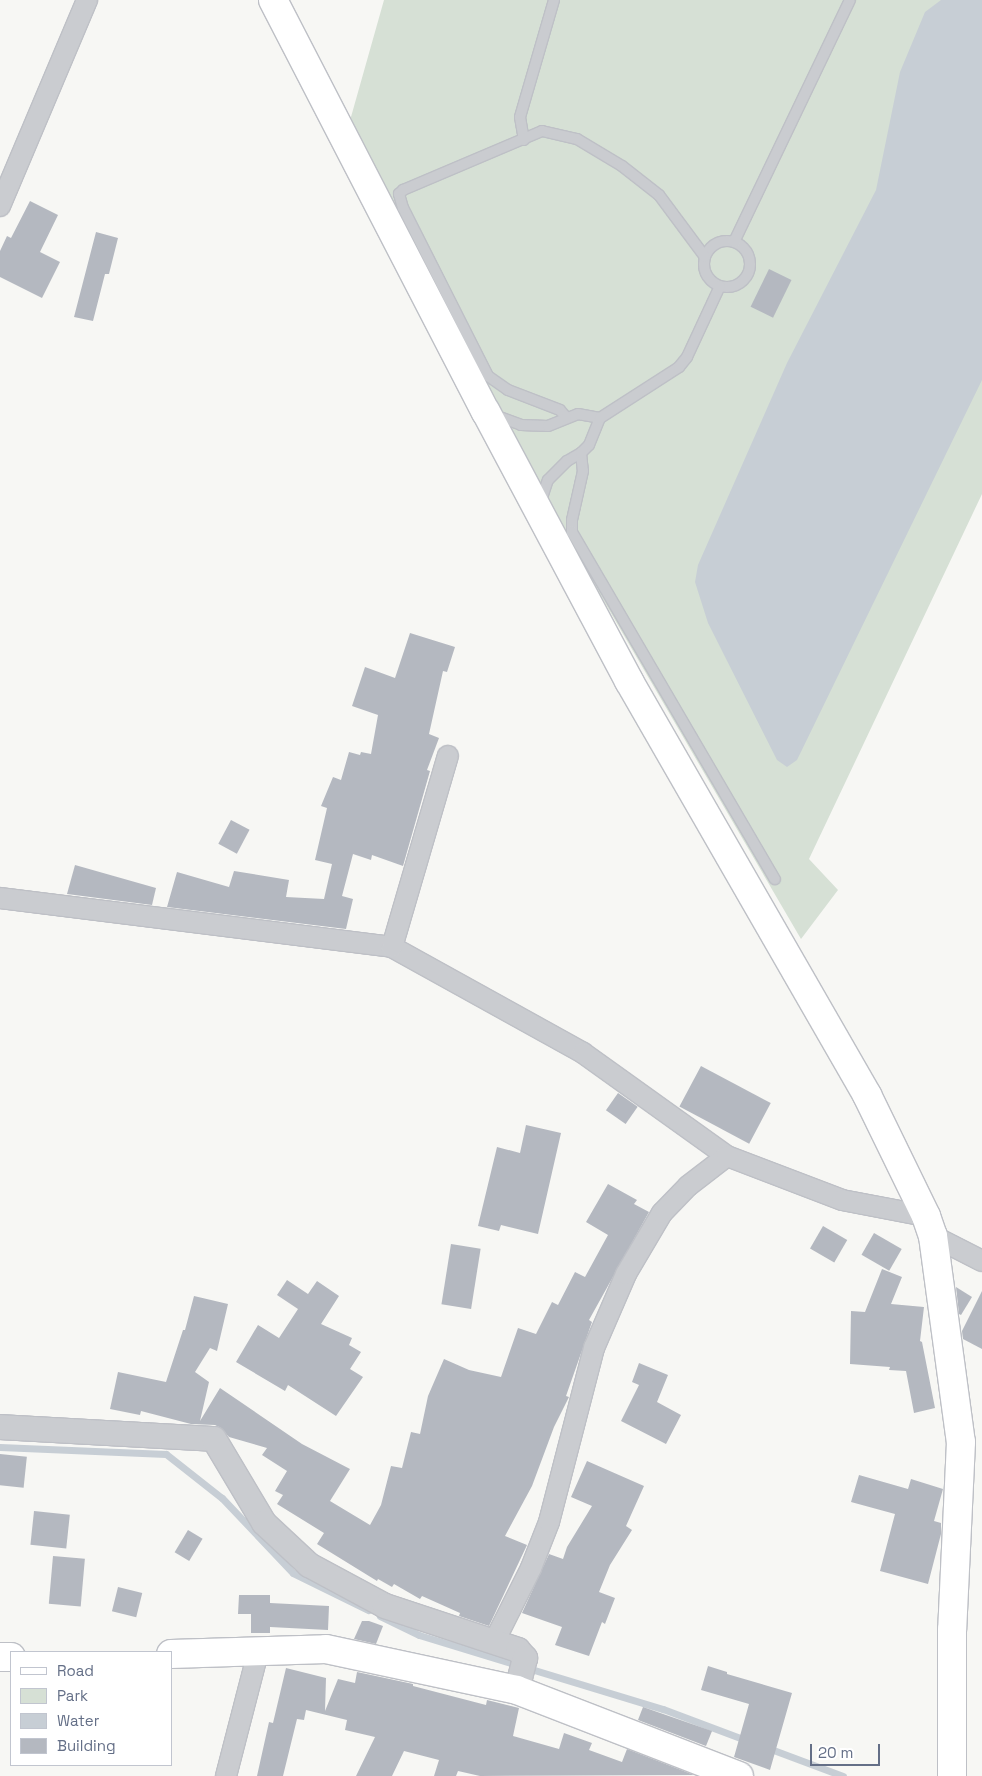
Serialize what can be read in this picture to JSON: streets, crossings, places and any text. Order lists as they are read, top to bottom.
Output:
{
  "legend": [
    "Road",
    "Park",
    "Water",
    "Building"
  ],
  "scale_bar": "20 m"
}
